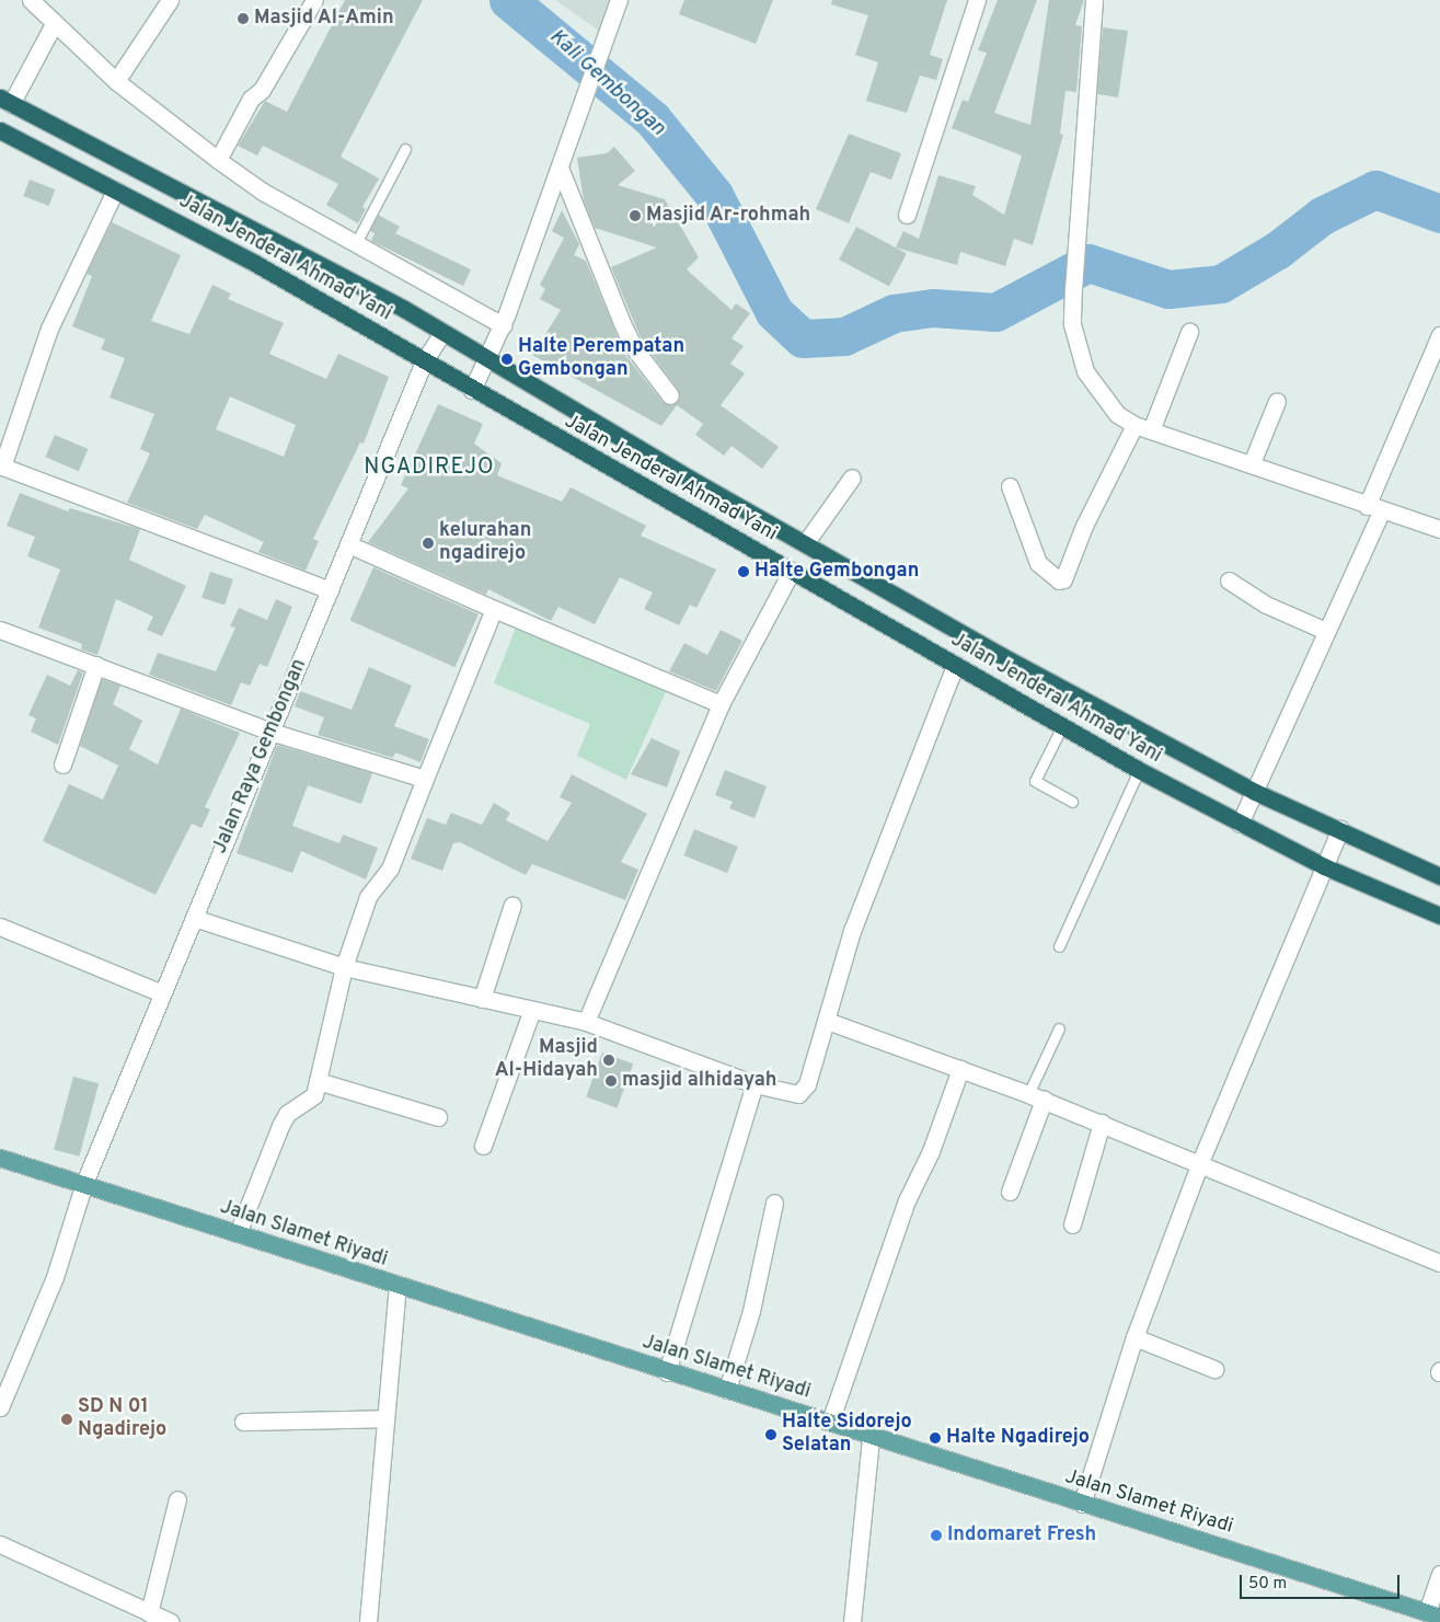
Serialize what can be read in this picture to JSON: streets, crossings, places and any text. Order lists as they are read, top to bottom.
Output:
{
  "streets": {
    "highway": ["Jalan Jenderal Ahmad Yani"],
    "main road": ["Jalan Slamet Riyadi"],
    "street": ["Jalan Raya Gembongan"]
  },
  "crossings": [
    ["Jalan Jenderal Ahmad Yani", "Jalan Raya Gembongan"],
    ["Jalan Raya Gembongan", "Jalan Slamet Riyadi"]
  ],
  "districts": ["NGADIREJO"],
  "water": ["Kali Gembongan"],
  "places": [
    "Masjid Al-Amin",
    "Masjid Ar-rohmah",
    "Halte Perempatan Gembongan",
    "kelurahan ngadirejo",
    "Halte Gembongan",
    "Masjid Al-Hidayah",
    "masjid alhidayah",
    "SD N 01 Ngadirejo",
    "Halte Sidorejo Selatan",
    "Halte Ngadirejo",
    "Indomaret Fresh"
  ],
  "scale_bar": "50 m"
}
